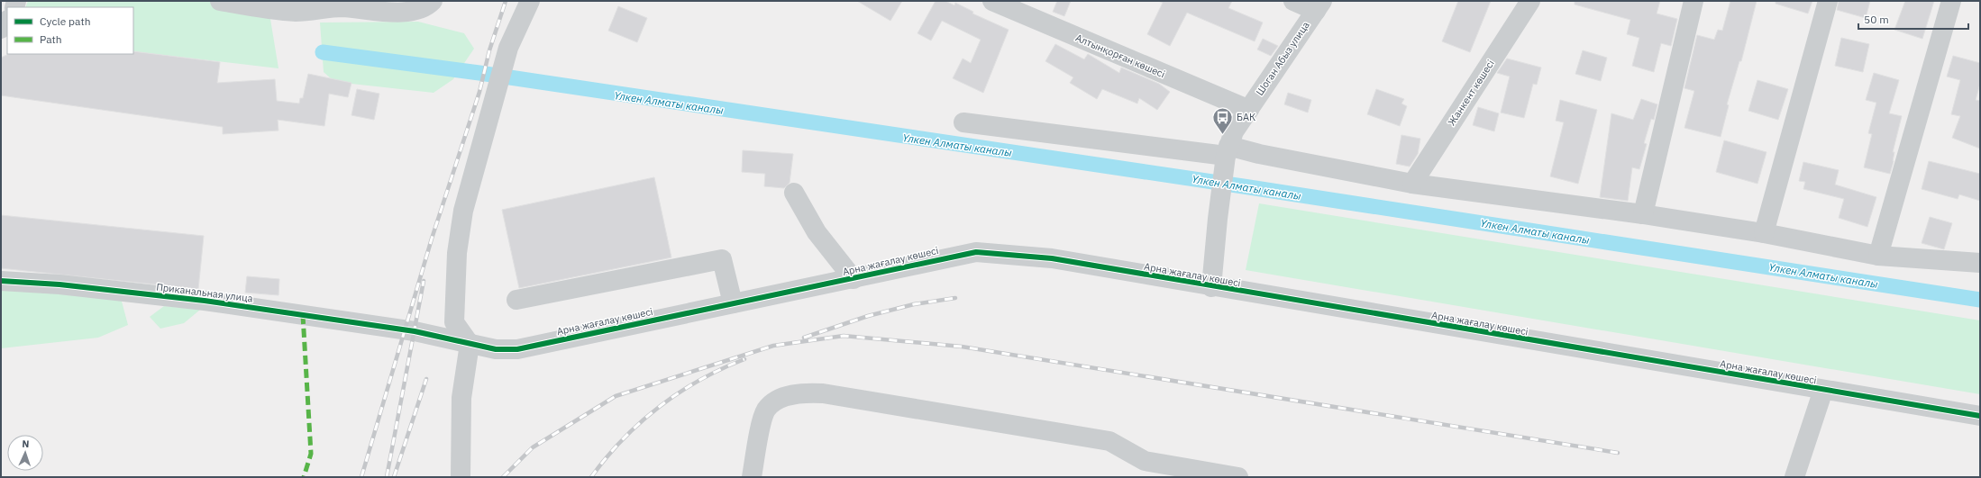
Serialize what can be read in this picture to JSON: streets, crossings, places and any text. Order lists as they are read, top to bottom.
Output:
{
  "streets": {
    "street": [
      "Алтынқорған көшесі",
      "Шоган Абыз улица",
      "Жанкент көшесі",
      "Арна жағалау көшесі",
      "Приканальная улица"
    ]
  },
  "crossings": [
    ["Алтынқорған көшесі", "Шоган Абыз улица"],
    ["Шоган Абыз улица", "Арна жағалау көшесі"],
    ["Арна жағалау көшесі", "Приканальная улица"]
  ],
  "water": ["Үлкен Алматы каналы"],
  "places": {
    "bus stop": ["БАК"]
  },
  "legend": ["Cycle path", "Path"],
  "scale_bar": "50 m",
  "north": "top"
}
